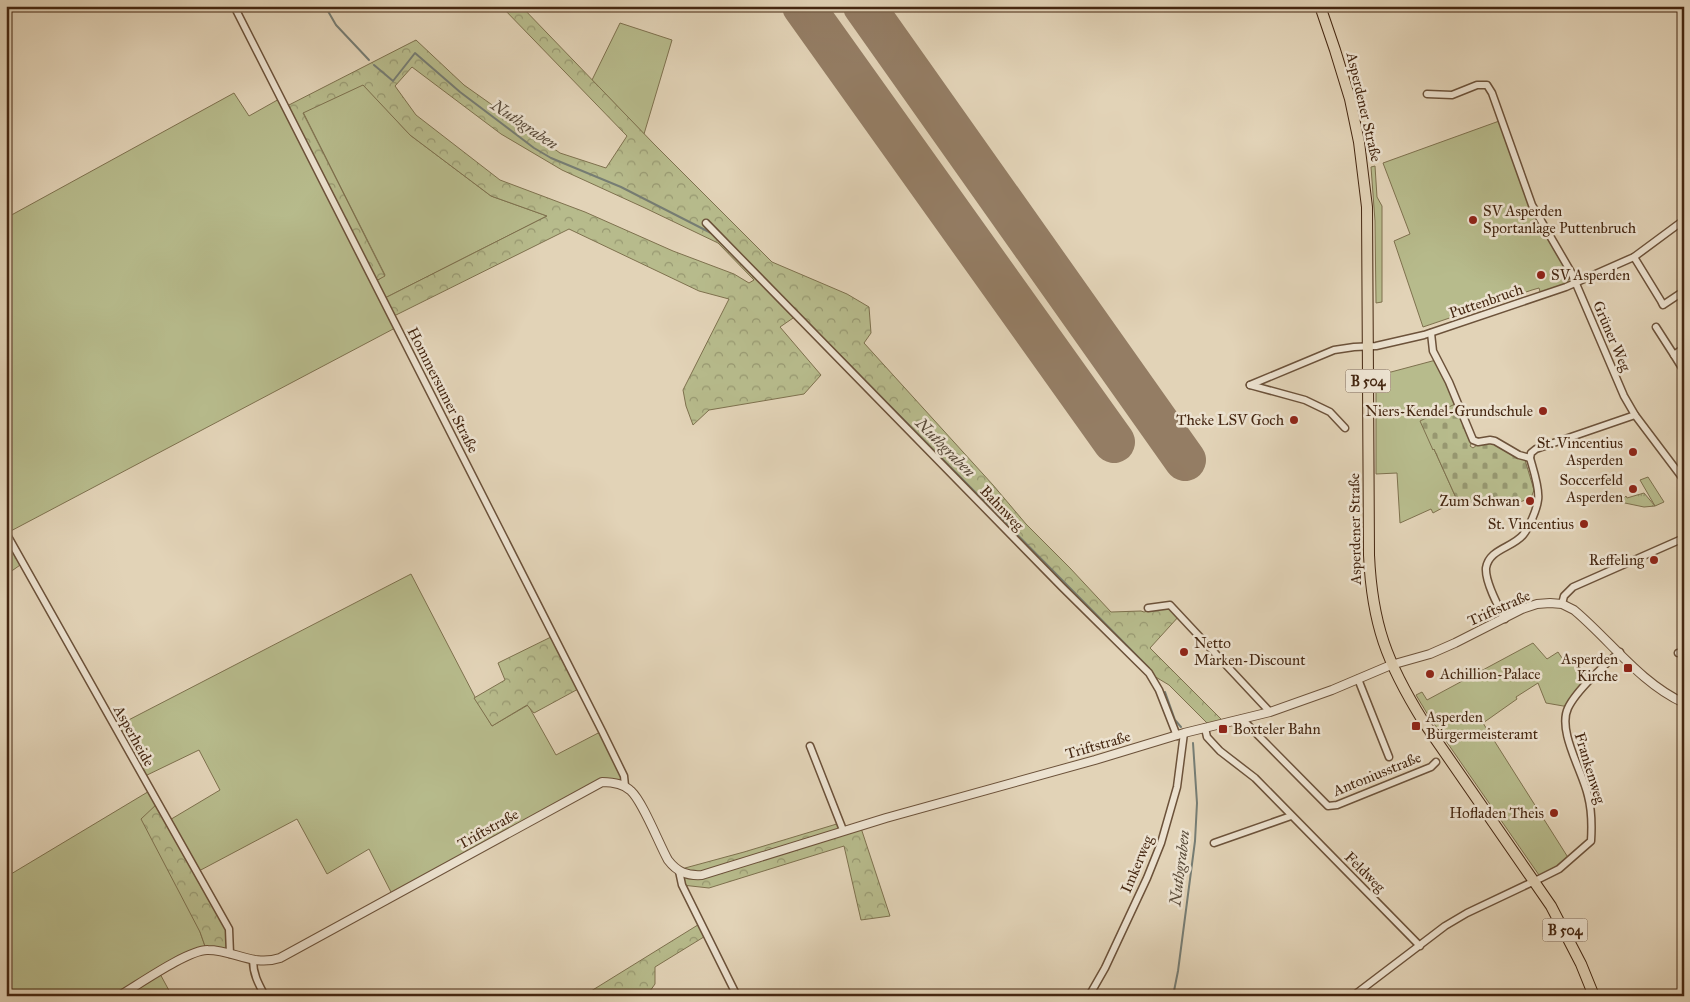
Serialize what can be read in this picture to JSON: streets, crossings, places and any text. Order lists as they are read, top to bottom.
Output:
{
  "streets": {
    "main road": ["Asperdener Straße", "B 504"],
    "street": [
      "Puttenbruch",
      "Grüner Weg",
      "Hommersumer Straße",
      "Bahnweg",
      "Triftstraße",
      "Asperheide",
      "Frankenweg",
      "Antoniusstraße",
      "Imkerweg",
      "Feldweg"
    ]
  },
  "crossings": [
    ["Asperdener Straße", "Puttenbruch"],
    ["Asperdener Straße", "Triftstraße"],
    ["Asperdener Straße", "Frankenweg"],
    ["Puttenbruch", "Grüner Weg"],
    ["Hommersumer Straße", "Triftstraße"],
    ["Bahnweg", "Triftstraße"],
    ["Bahnweg", "Imkerweg"],
    ["Triftstraße", "Asperheide"],
    ["Triftstraße", "Antoniusstraße"],
    ["Triftstraße", "Imkerweg"],
    ["Triftstraße", "Feldweg"]
  ],
  "water": ["Nuthgraben"],
  "places": {
    "other": [
      "SV Asperden Sportanlage Puttenbruch",
      "SV Asperden",
      "Niers-Kendel-Grundschule",
      "Theke LSV Goch",
      "St. Vincentius Asperden",
      "Soccerfeld Asperden",
      "Zum Schwan",
      "St. Vincentius",
      "Reffeling",
      "Netto Marken-Discount",
      "Achillion-Palace",
      "Hofladen Theis"
    ],
    "transit": ["Asperden Kirche", "Asperden Bürgermeisteramt", "Boxteler Bahn"]
  }
}
